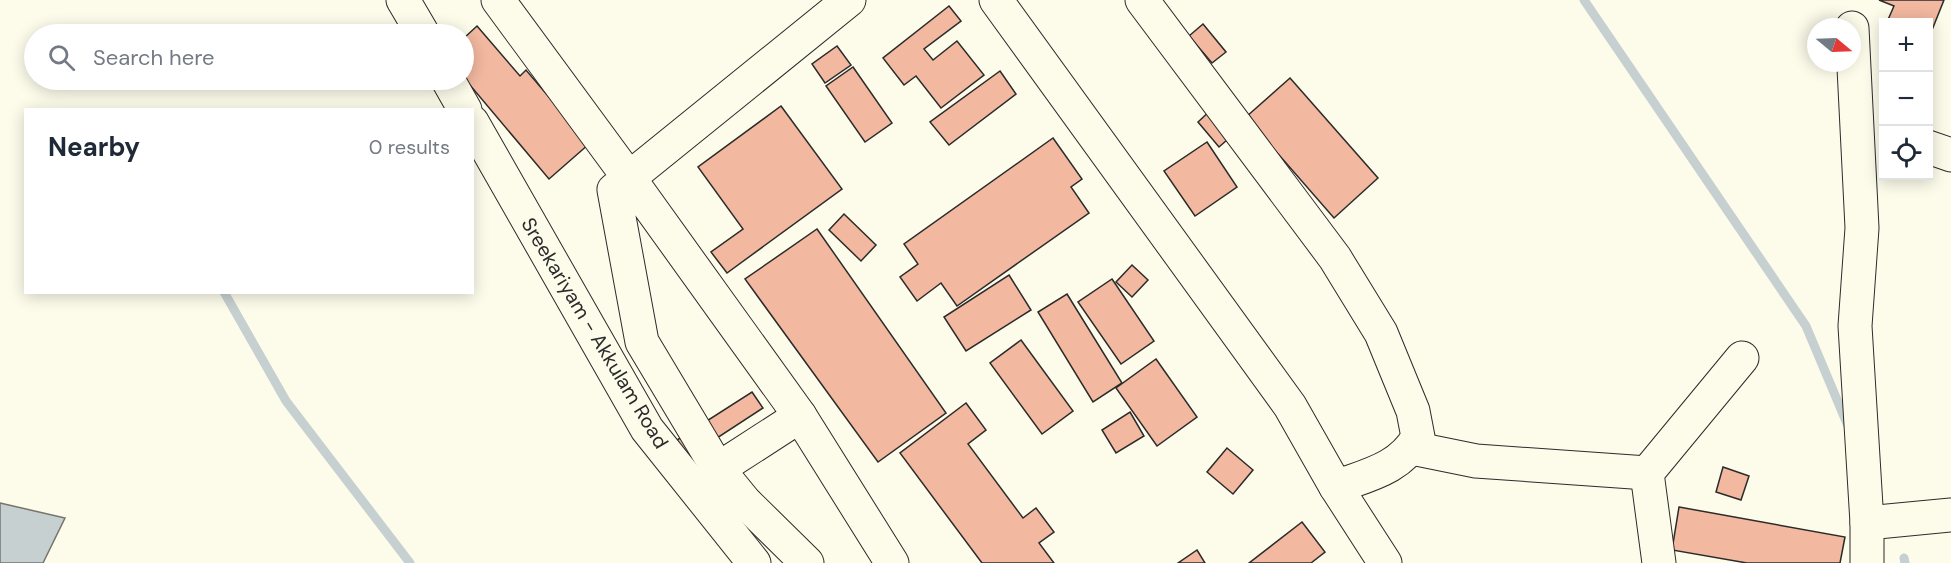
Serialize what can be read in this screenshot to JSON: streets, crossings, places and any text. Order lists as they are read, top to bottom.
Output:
{
  "streets": {
    "street": ["Sreekariyam - Akkulam Road"]
  },
  "north": "right",
  "page": {
    "map_buttons": ["+", "−"],
    "search": "Search here",
    "heading": ["Nearby", "0 results"]
  }
}
